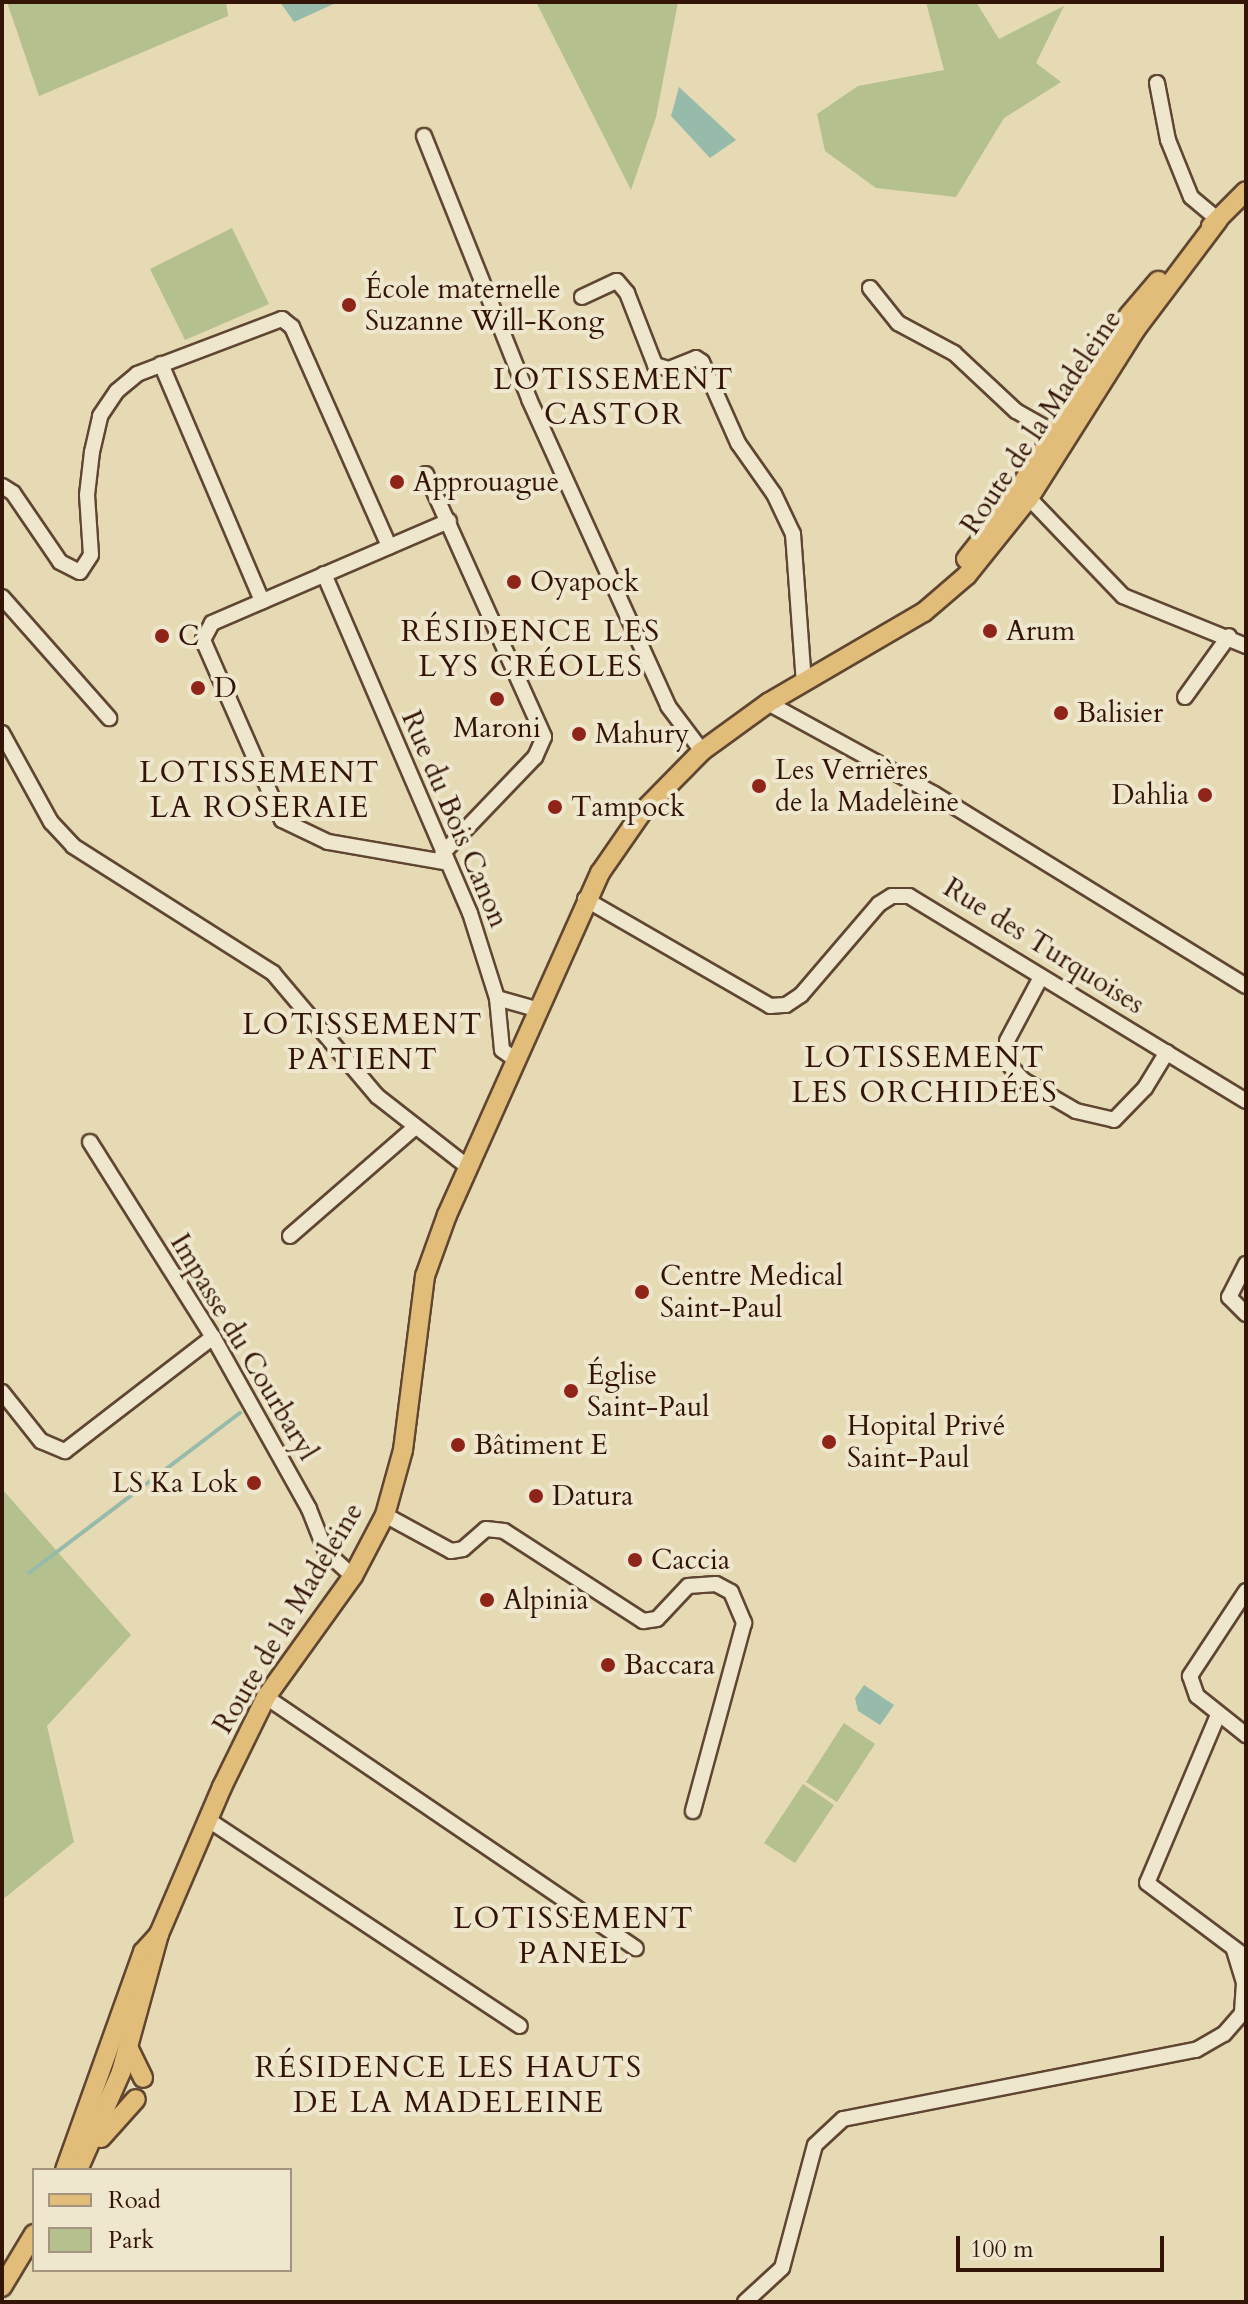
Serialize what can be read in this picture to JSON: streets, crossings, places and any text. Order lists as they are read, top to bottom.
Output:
{
  "streets": {
    "main road": ["Route de la Madeleine"],
    "street": ["Rue du Bois Canon", "Rue des Turquoises", "Impasse du Courbaryl"]
  },
  "crossings": [
    ["Route de la Madeleine", "Rue du Bois Canon"],
    ["Route de la Madeleine", "Rue des Turquoises"],
    ["Route de la Madeleine", "Impasse du Courbaryl"]
  ],
  "districts": [
    "LOTISSEMENT CASTOR",
    "RÉSIDENCE LES LYS CRÉOLES",
    "LOTISSEMENT LA ROSERAIE",
    "LOTISSEMENT PATIENT",
    "LOTISSEMENT LES ORCHIDÉES",
    "LOTISSEMENT PANEL",
    "RÉSIDENCE LES HAUTS DE LA MADELEINE"
  ],
  "places": [
    "École maternelle Suzanne Will-Kong",
    "Approuague",
    "Oyapock",
    "Arum",
    "C",
    "D",
    "Maroni",
    "Balisier",
    "Mahury",
    "Les Verrières de la Madeleine",
    "Dahlia",
    "Tampock",
    "Centre Medical Saint-Paul",
    "Église Saint-Paul",
    "Hopital Privé Saint-Paul",
    "Bâtiment E",
    "LS Ka Lok",
    "Datura",
    "Caccia",
    "Alpinia",
    "Baccara"
  ],
  "legend": ["Road", "Park"],
  "scale_bar": "100 m"
}
